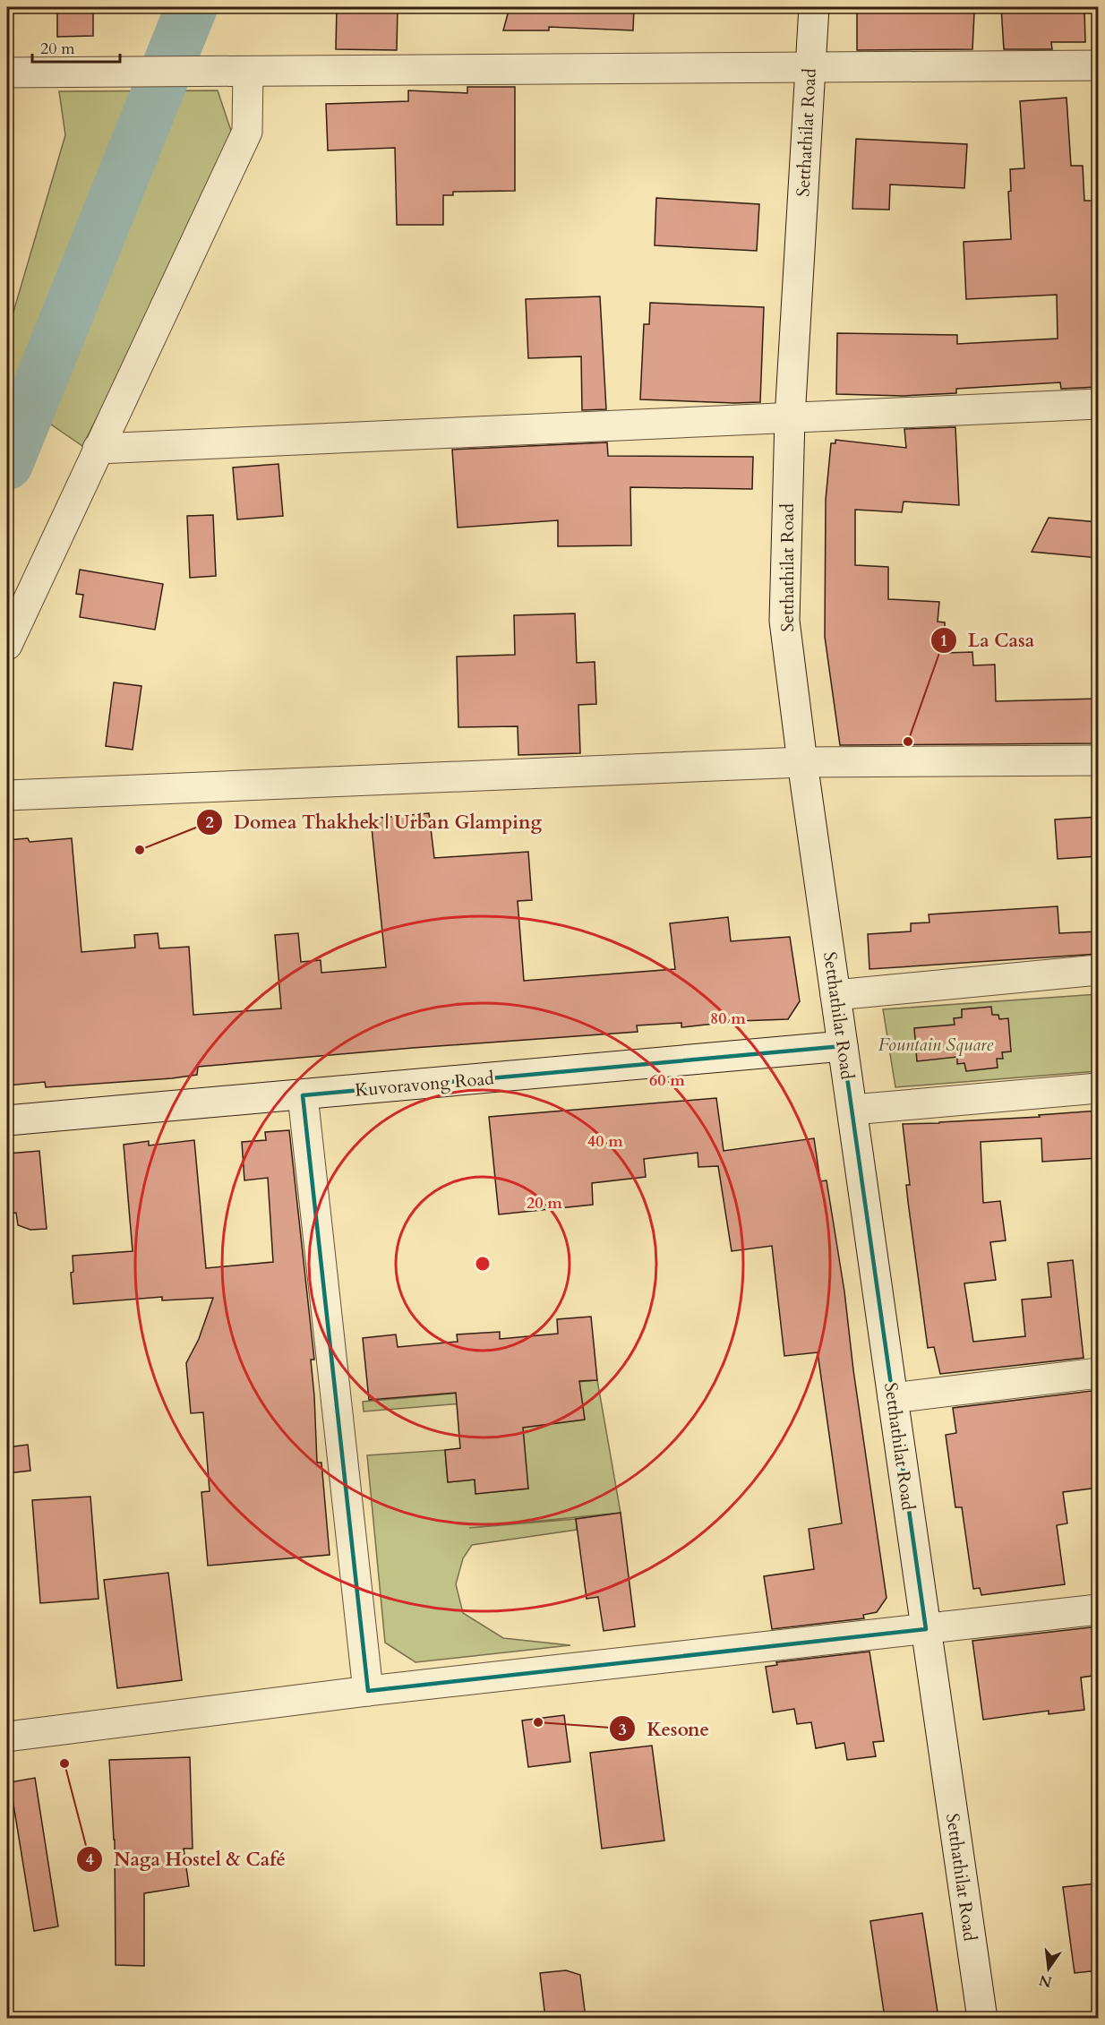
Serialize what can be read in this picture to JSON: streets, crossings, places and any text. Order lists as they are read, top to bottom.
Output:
{
  "streets": {
    "street": ["Setthathilat Road", "Kuvoravong Road"]
  },
  "crossings": [
    ["Setthathilat Road", "Kuvoravong Road"]
  ],
  "parks": ["Fountain Square"],
  "places": [
    "La Casa",
    "Domea Thakhek | Urban Glamping",
    "Kesone",
    "Naga Hostel & Café"
  ],
  "scale_bar": "20 m",
  "north": "bottom",
  "rings": [
    "80 m",
    "60 m",
    "40 m",
    "20 m"
  ]
}
